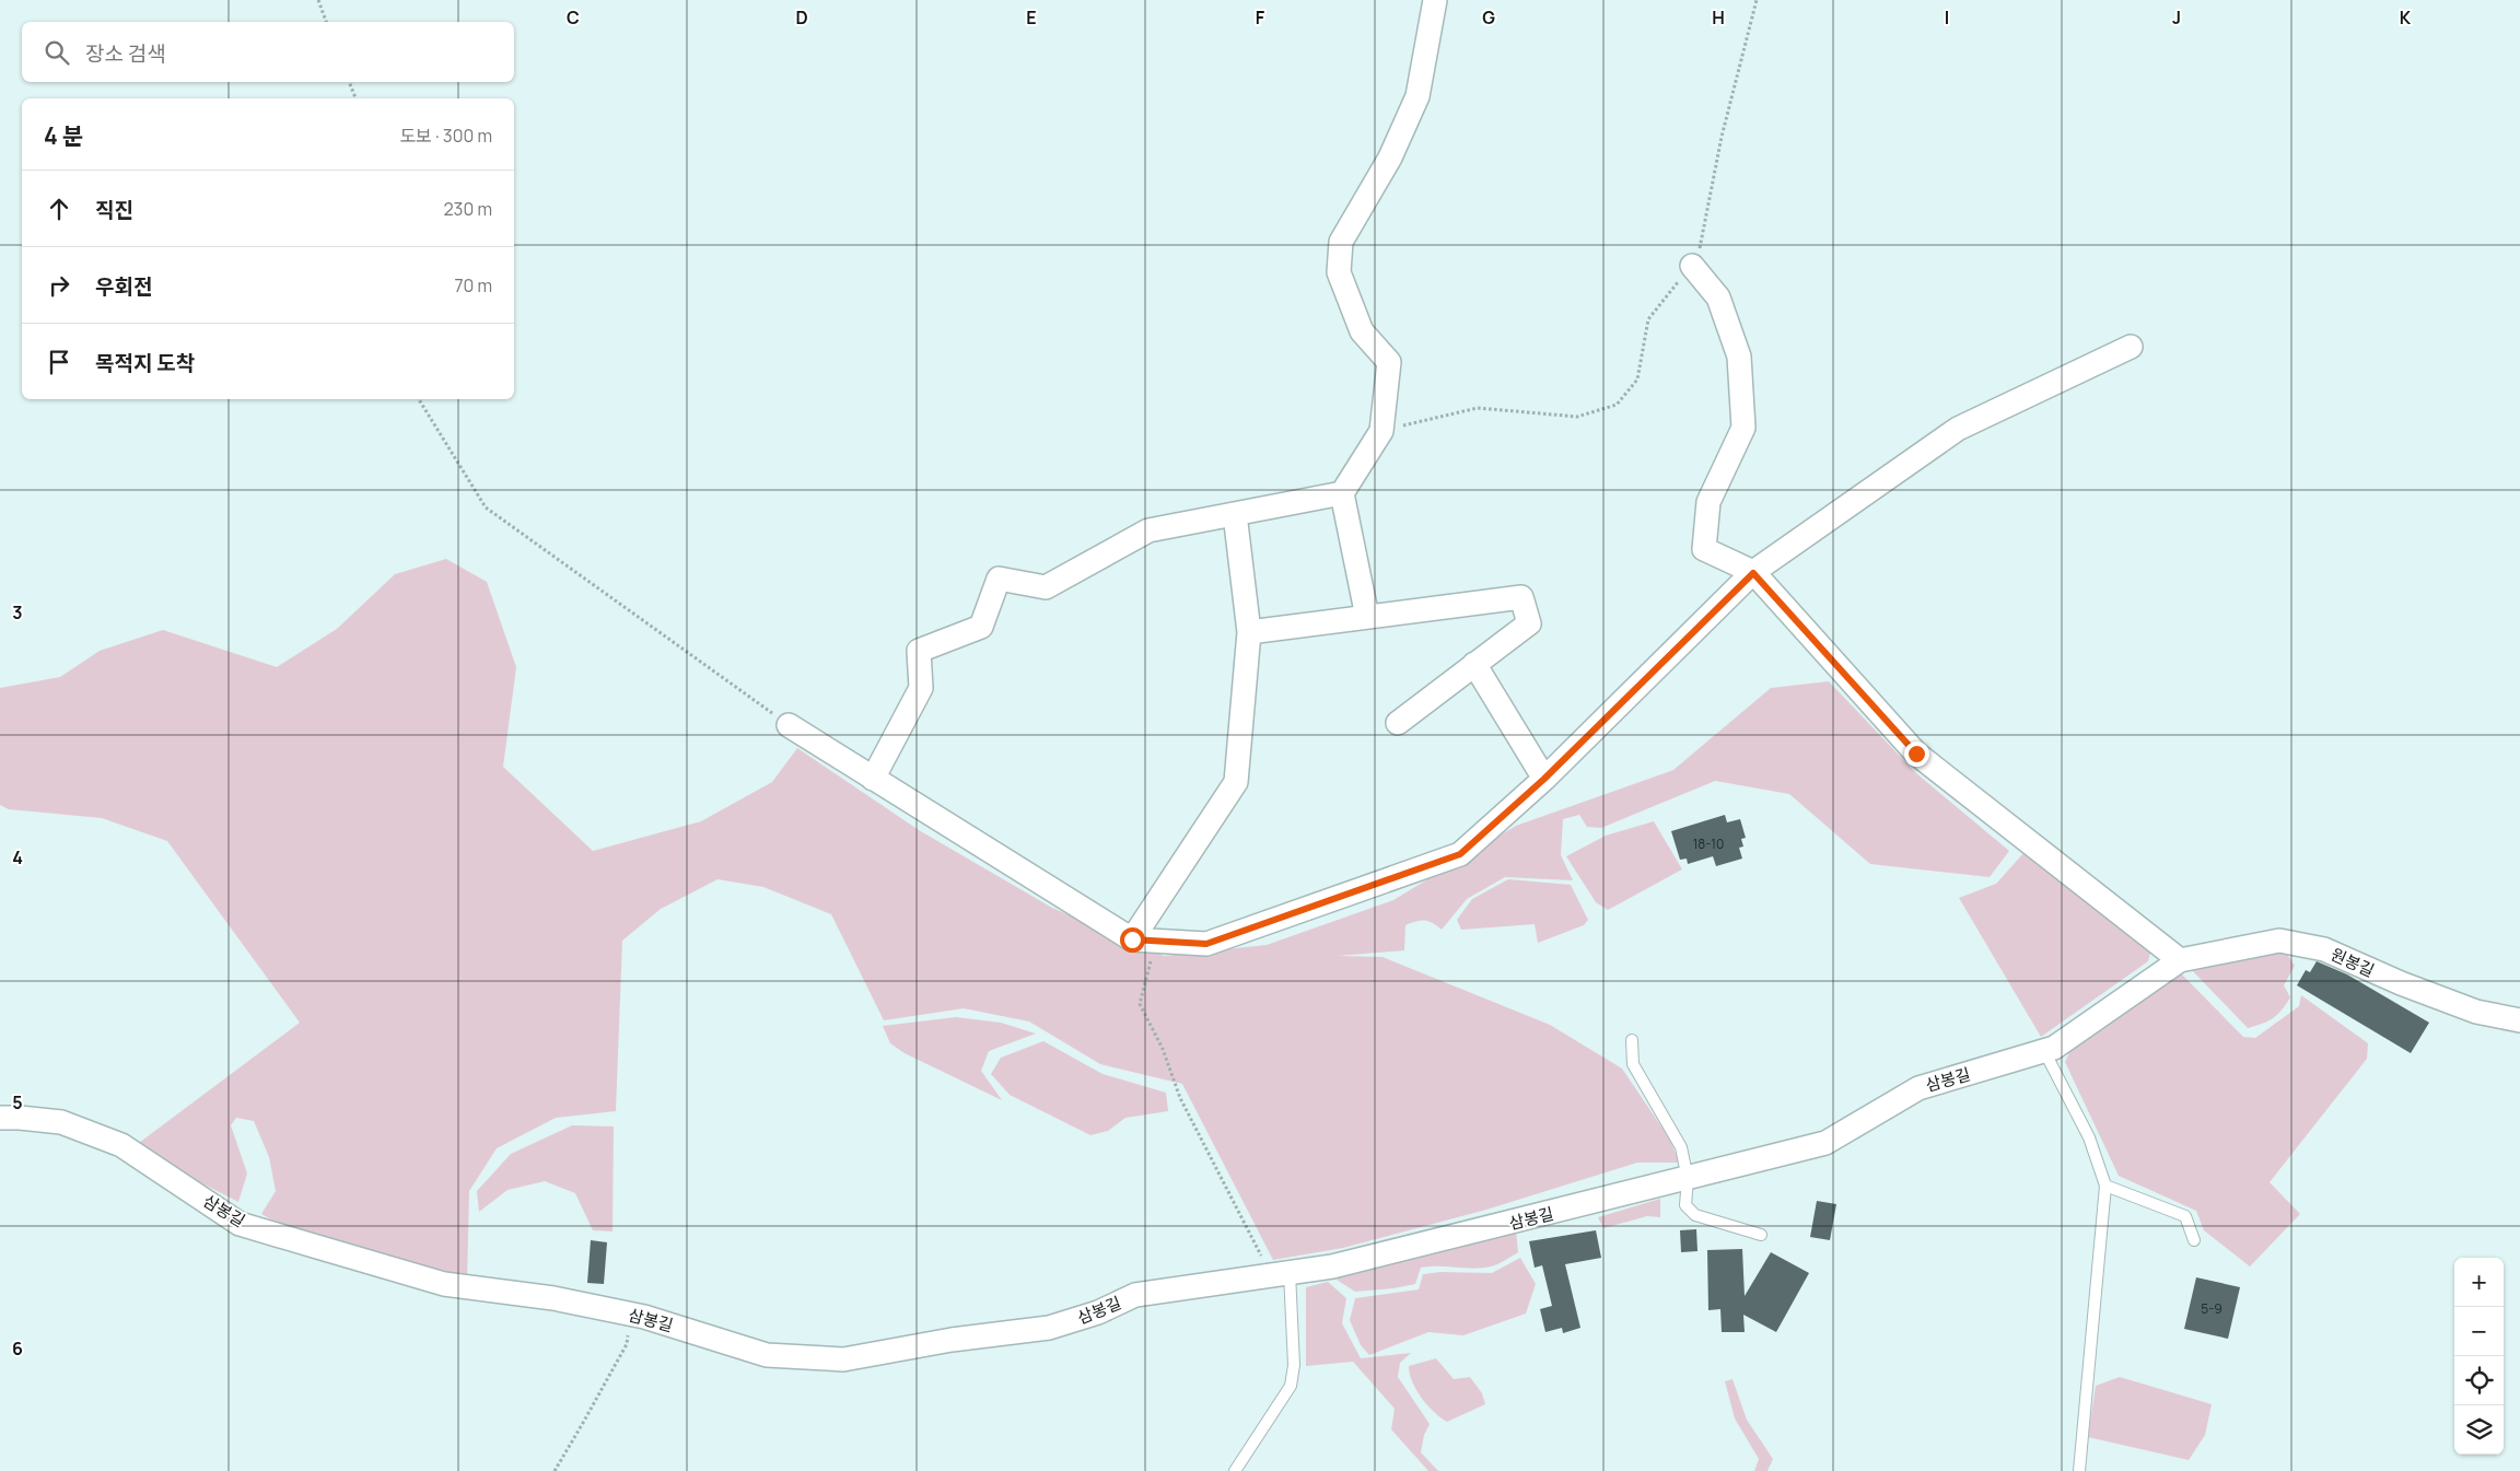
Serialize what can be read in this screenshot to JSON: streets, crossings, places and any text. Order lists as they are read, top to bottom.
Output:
{
  "streets": {
    "street": ["원봉길", "삼봉길"]
  },
  "crossings": [
    ["원봉길", "삼봉길"]
  ],
  "house_numbers": ["18-10", "5-9"],
  "page": {
    "search": "장소 검색",
    "heading": ["4 분", "도보 · 300 m"],
    "list": [
      ["직진", "230 m"],
      ["우회전", "70 m"],
      "목적지 도착"
    ],
    "map_buttons": ["+", "−"]
  },
  "grid": {
    "columns": [
      "C",
      "D",
      "E",
      "F",
      "G",
      "H",
      "I",
      "J",
      "K"
    ],
    "rows": [
      "3",
      "4",
      "5",
      "6"
    ]
  }
}
